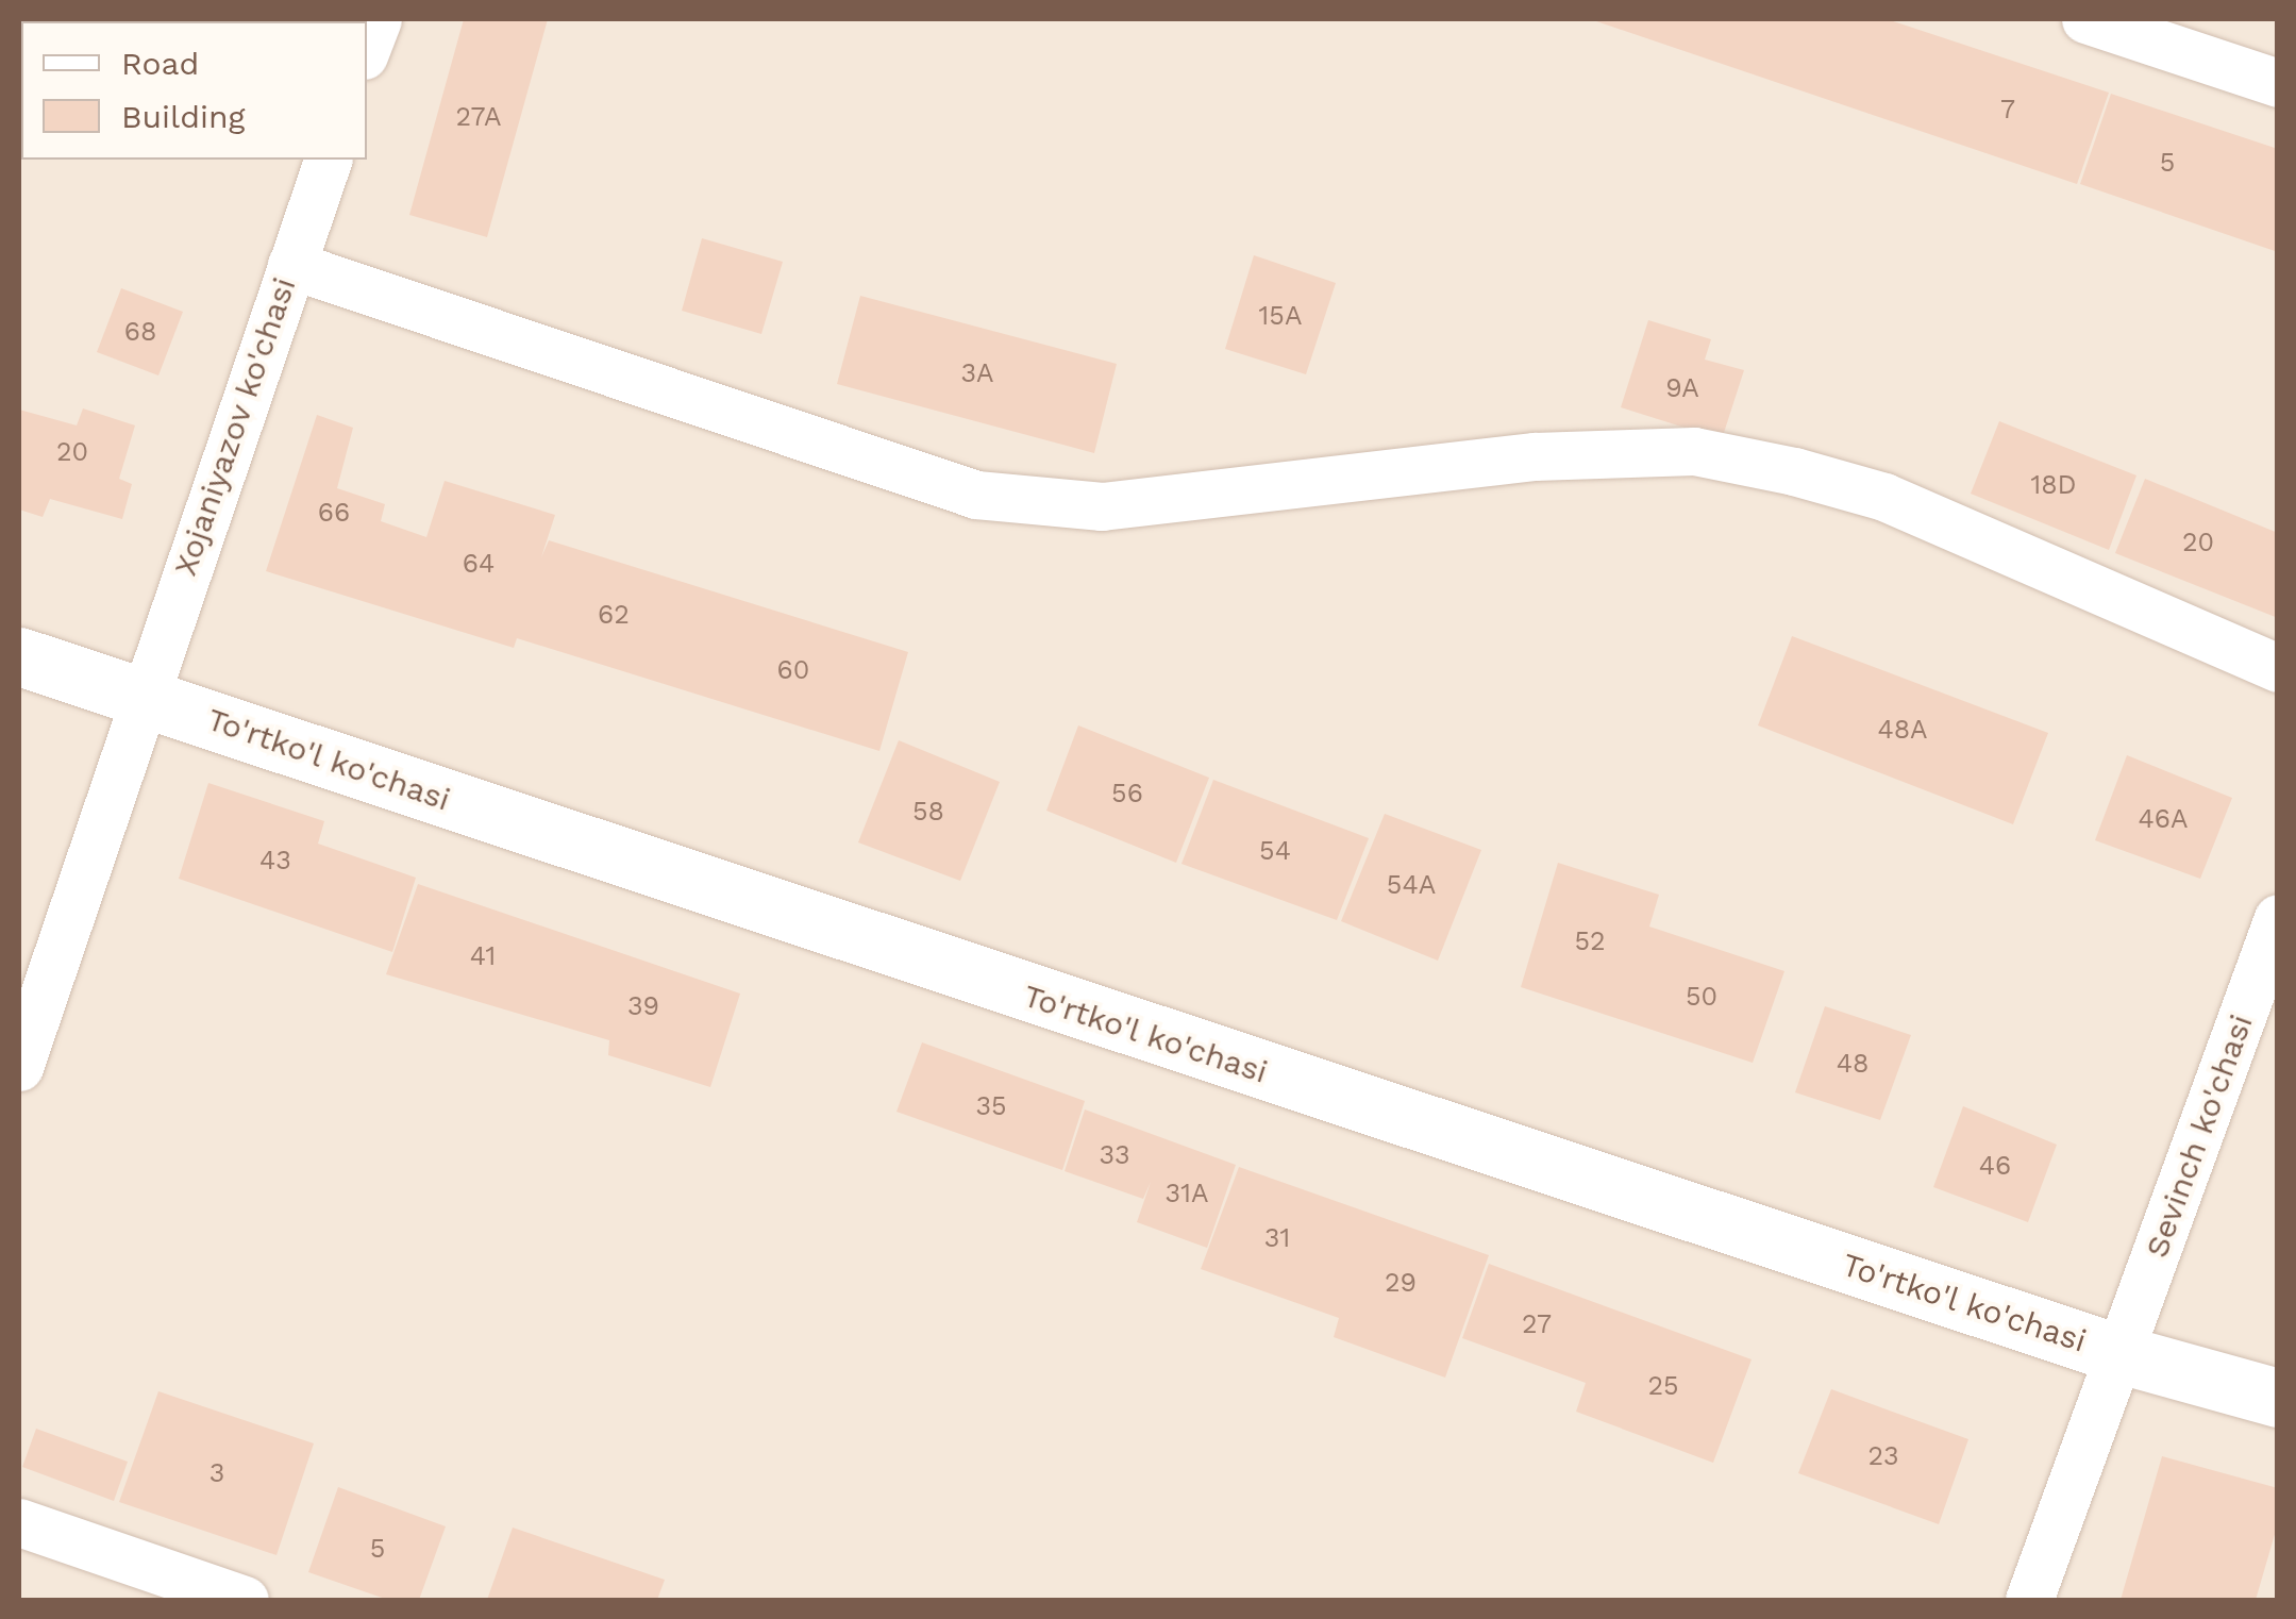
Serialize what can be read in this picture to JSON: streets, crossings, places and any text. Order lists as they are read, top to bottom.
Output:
{
  "streets": {
    "street": ["Xojaniyazov ko'chasi", "To'rtko'l ko'chasi", "Sevinch ko'chasi"]
  },
  "crossings": [
    ["Xojaniyazov ko'chasi", "To'rtko'l ko'chasi"],
    ["To'rtko'l ko'chasi", "Sevinch ko'chasi"]
  ],
  "house_numbers": [
    "7",
    "27A",
    "5",
    "15A",
    "68",
    "3A",
    "9A",
    "20",
    "18D",
    "66",
    "20",
    "64",
    "62",
    "60",
    "48A",
    "56",
    "58",
    "46A",
    "54",
    "43",
    "54A",
    "52",
    "41",
    "50",
    "39",
    "48",
    "35",
    "33",
    "46",
    "31A",
    "31",
    "29",
    "27",
    "25",
    "23",
    "3",
    "5"
  ],
  "legend": ["Road", "Building"]
}
